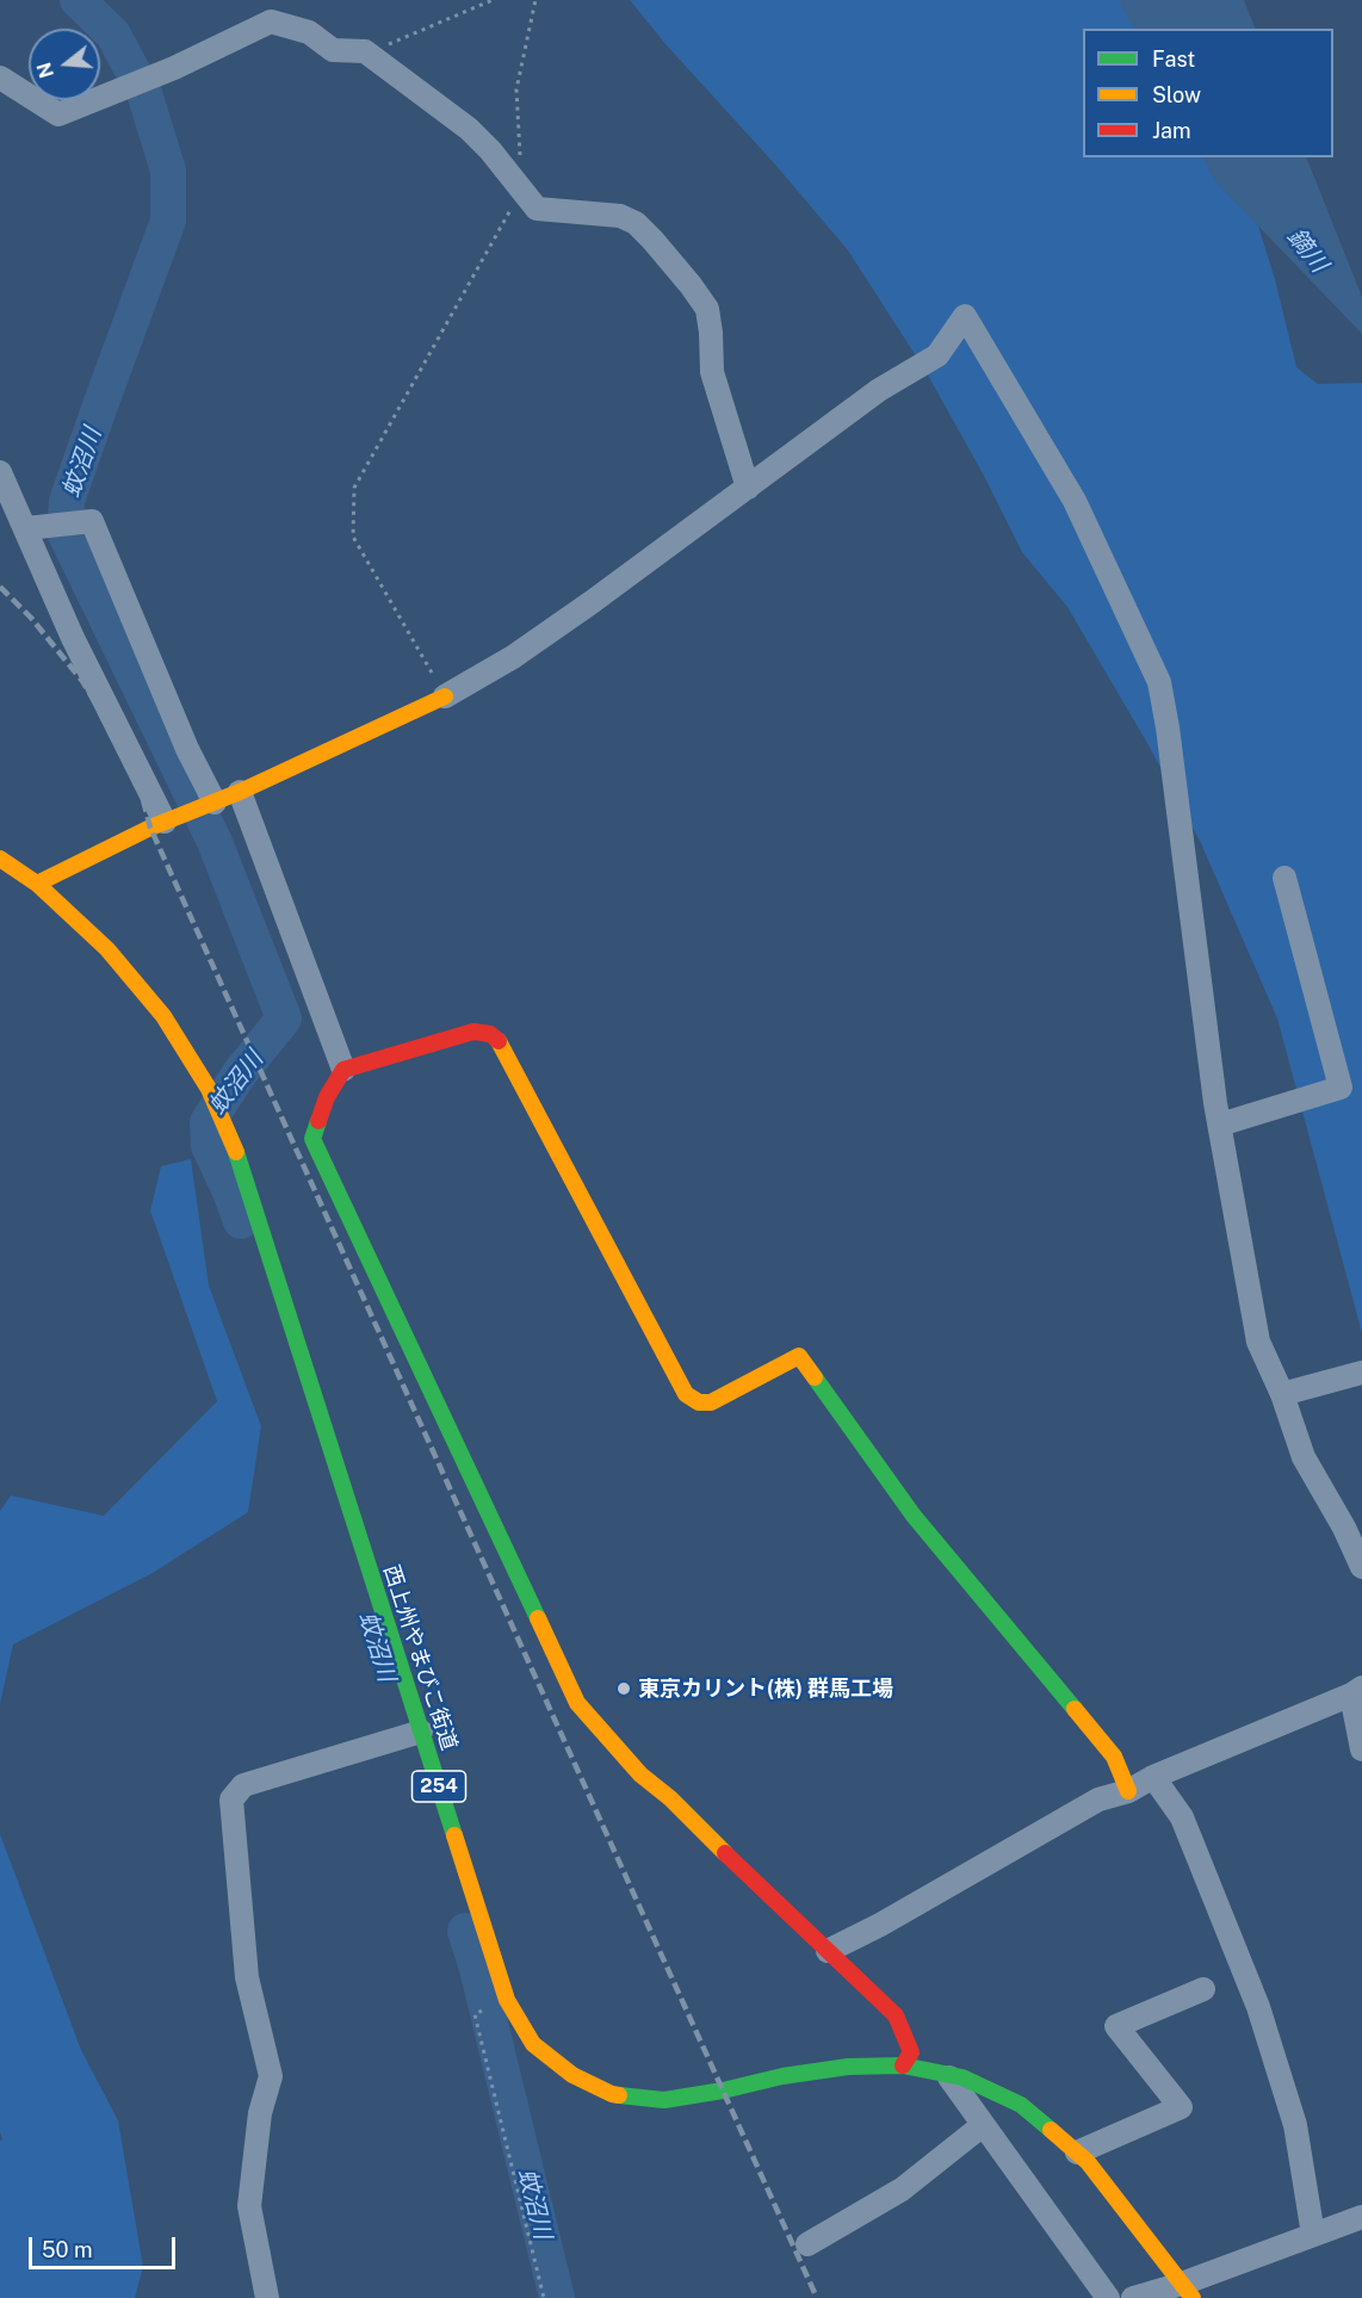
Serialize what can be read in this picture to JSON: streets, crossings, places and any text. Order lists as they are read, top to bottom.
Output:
{
  "streets": {
    "main road": ["西上州やまびこ街道", "254"]
  },
  "water": ["鏑川", "蚊沼川"],
  "places": ["東京カリント(株) 群馬工場"],
  "legend": ["Fast", "Slow", "Jam"],
  "scale_bar": "50 m",
  "north": "left"
}
